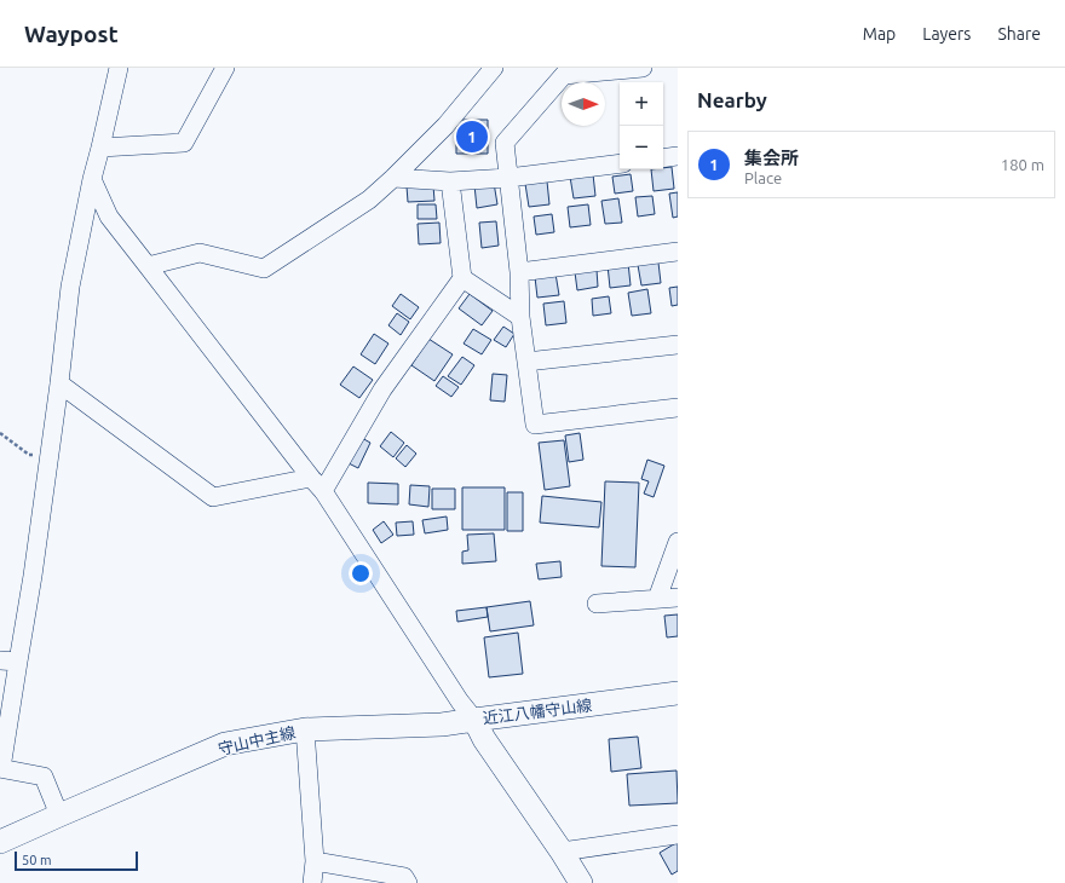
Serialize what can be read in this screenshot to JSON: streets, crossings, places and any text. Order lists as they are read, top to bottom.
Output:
{
  "streets": {
    "main road": ["近江八幡守山線", "守山中主線"]
  },
  "crossings": [
    ["近江八幡守山線", "守山中主線"]
  ],
  "scale_bar": "50 m",
  "north": "right",
  "page": {
    "header": "Waypost",
    "nav": ["Map", "Layers", "Share"],
    "heading": "Nearby",
    "map_buttons": ["+", "−"],
    "pins": "1",
    "list": [
      {
        "mark": "1",
        "name": "集会所",
        "note": "Place",
        "value": "180 m"
      }
    ],
    "scale": "50 m"
  }
}
